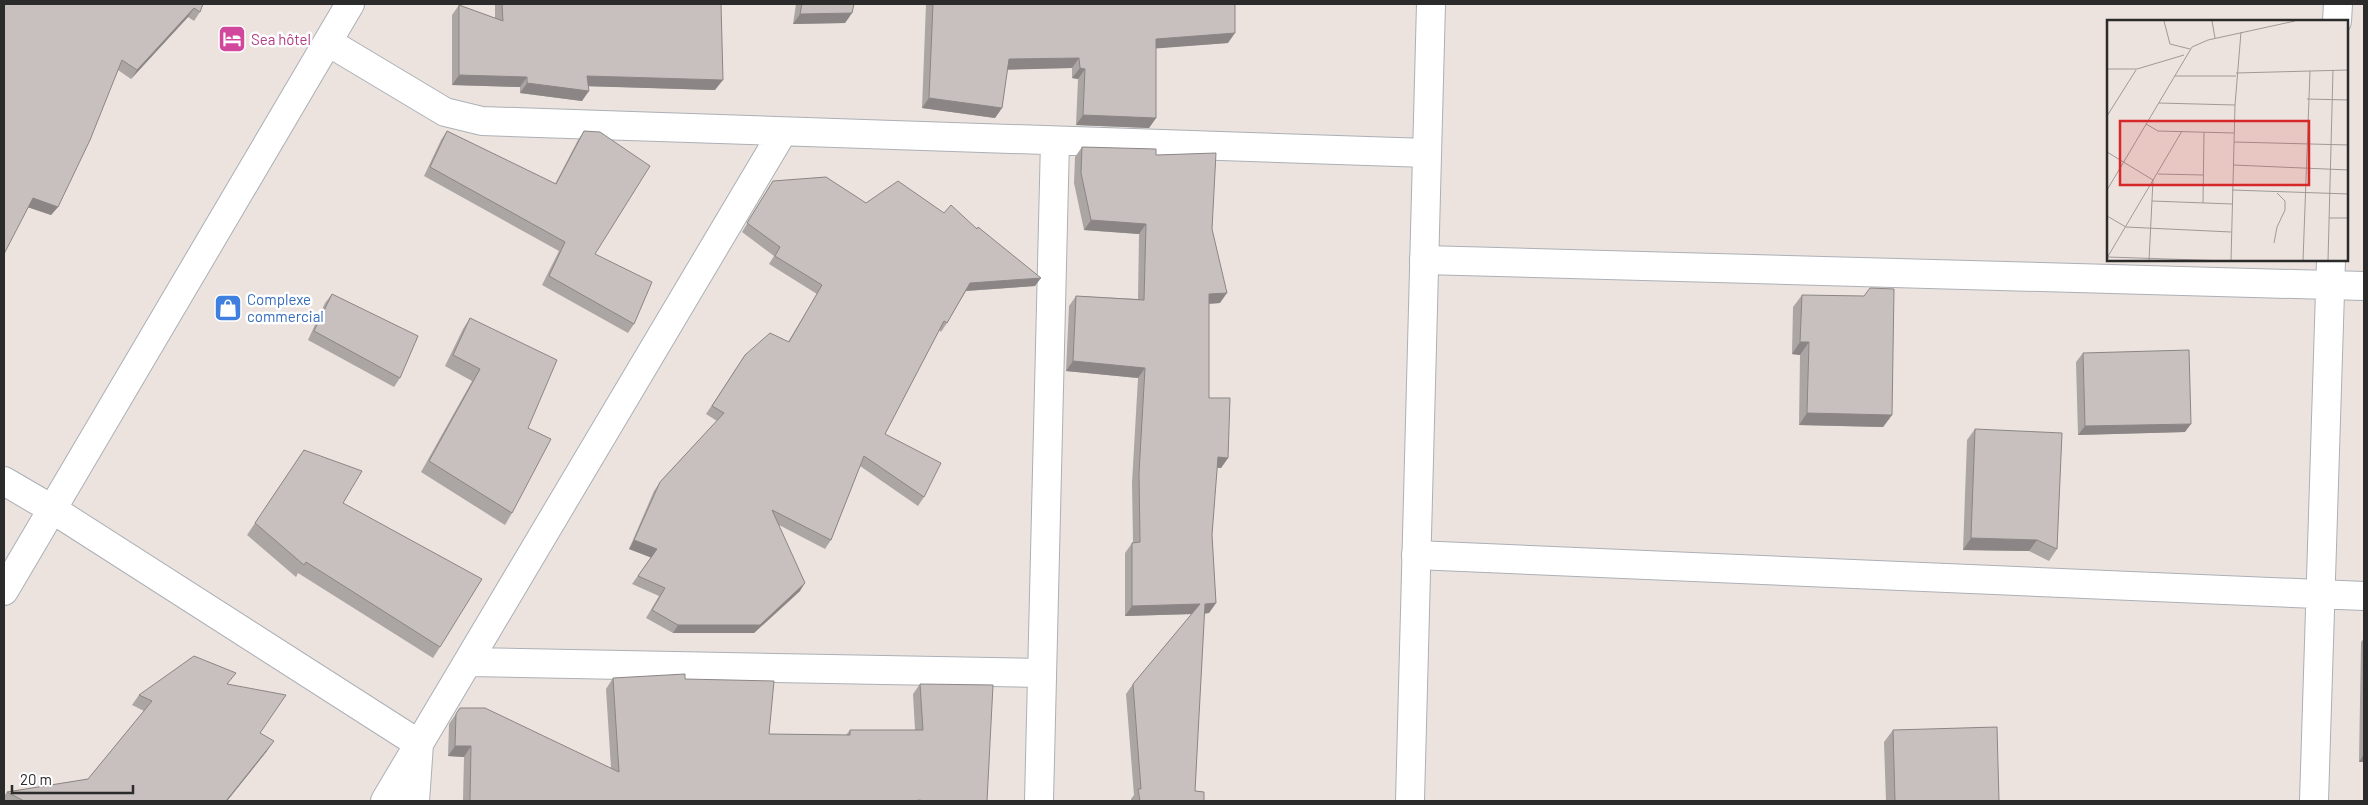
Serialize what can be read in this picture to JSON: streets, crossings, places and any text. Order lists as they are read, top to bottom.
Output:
{
  "places": {
    "hotel": ["Sea hôtel"],
    "shop": ["Complexe commercial"]
  },
  "scale_bar": "20 m"
}
